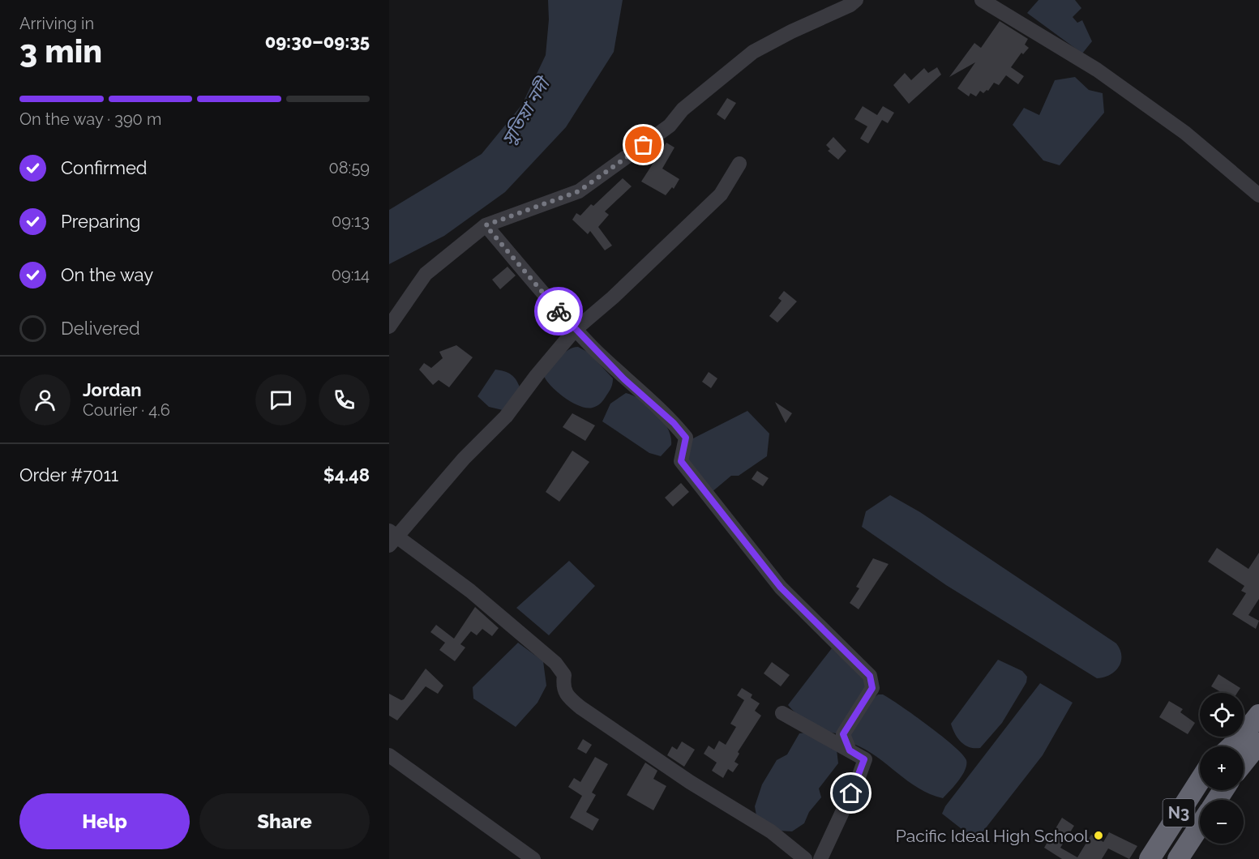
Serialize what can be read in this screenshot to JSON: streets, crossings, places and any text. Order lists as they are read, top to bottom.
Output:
{
  "streets": {
    "highway": ["N3"]
  },
  "water": ["সুতিয়া নদী"],
  "places": ["Pacific Ideal High School"],
  "page": {
    "heading": ["3 min", "Arriving in", "09:30–09:35"],
    "panel": [
      "Jordan",
      "Courier · 4.6",
      "Order #7011",
      "$4.48"
    ],
    "bar": "On the way · 390 m",
    "list": [
      ["Confirmed", "08:59"],
      ["Preparing", "09:13"],
      ["On the way", "09:14"],
      "Delivered"
    ],
    "map_buttons": ["+", "−"],
    "buttons": ["Help", "Share"]
  }
}
